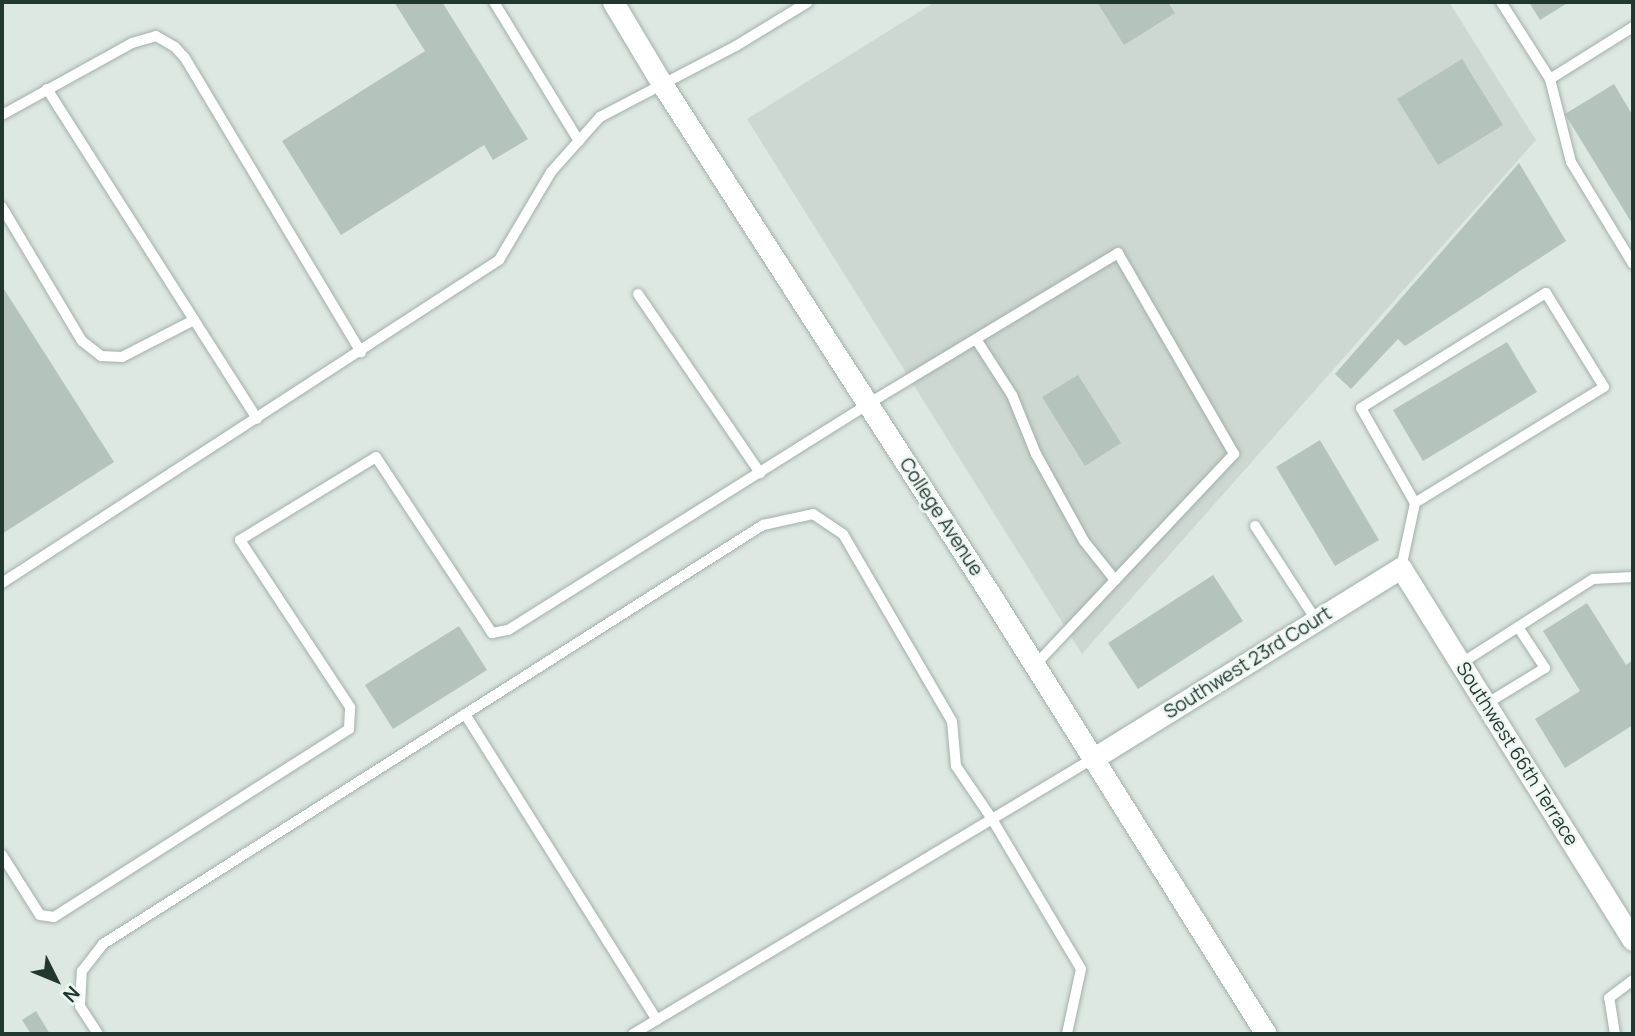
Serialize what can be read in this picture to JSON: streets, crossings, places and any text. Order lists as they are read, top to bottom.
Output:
{
  "streets": {
    "street": ["College Avenue", "Southwest 23rd Court", "Southwest 66th Terrace"]
  },
  "crossings": [
    ["College Avenue", "Southwest 23rd Court"],
    ["Southwest 23rd Court", "Southwest 66th Terrace"]
  ],
  "north": "bottom right"
}
